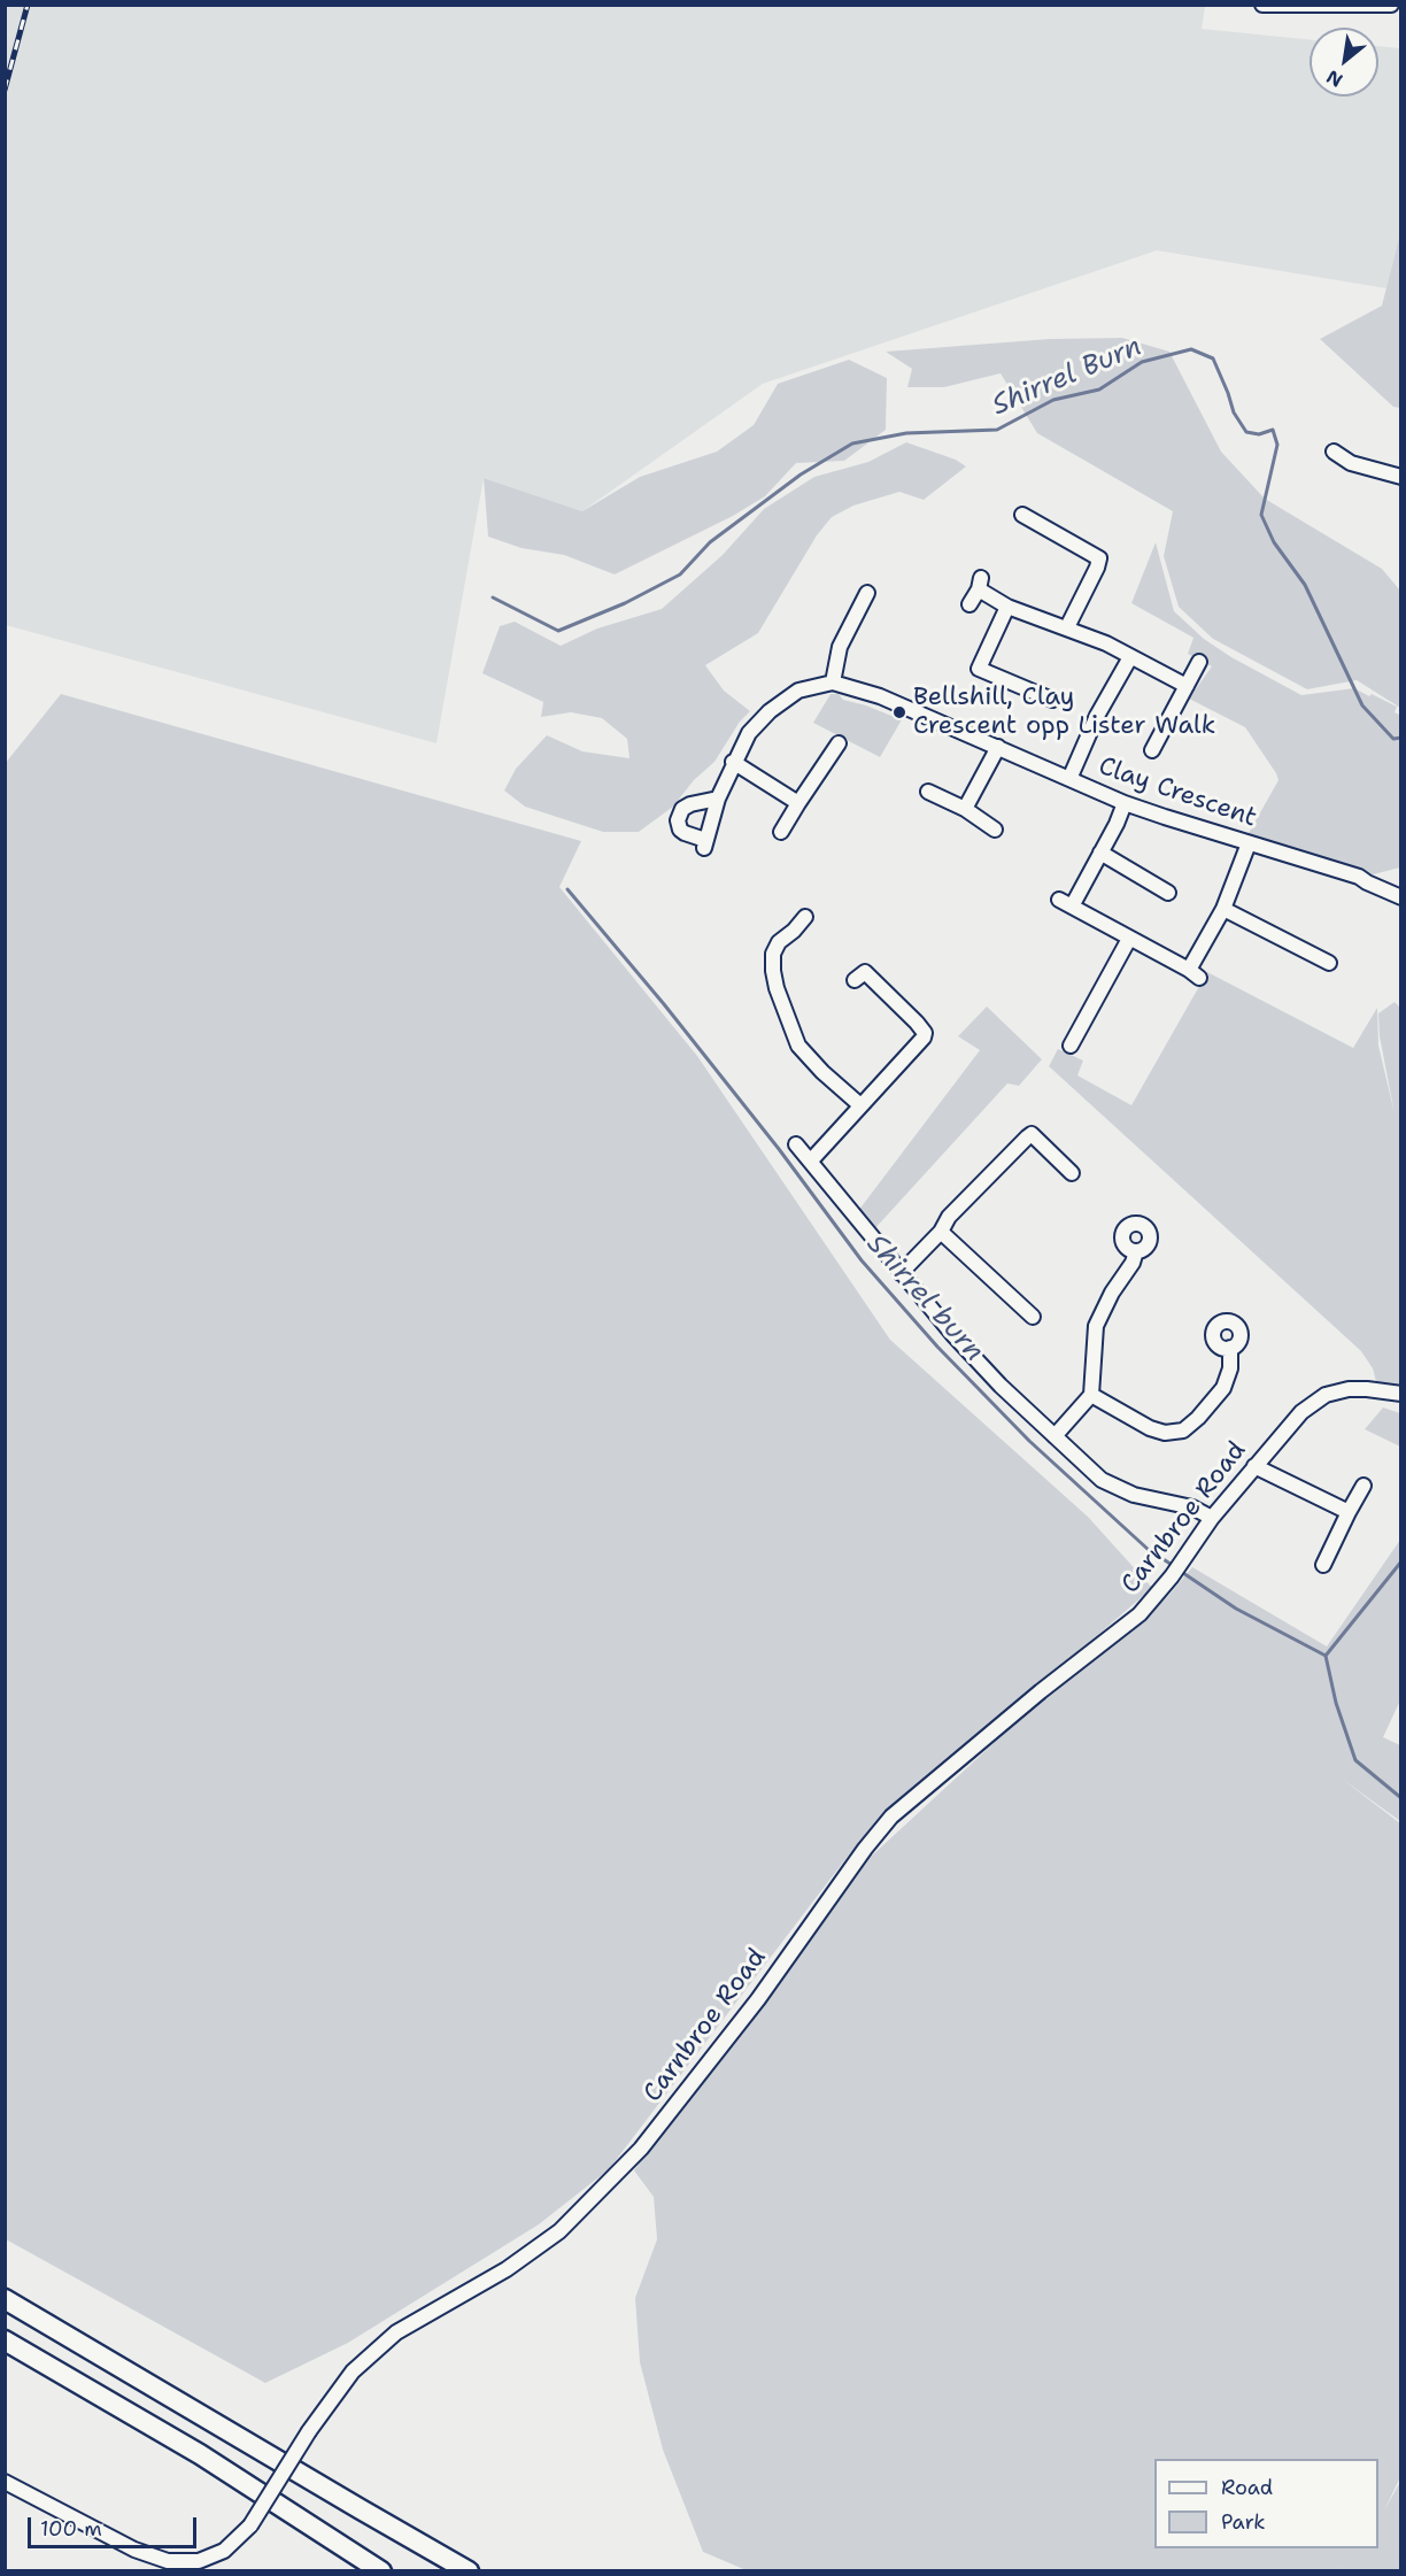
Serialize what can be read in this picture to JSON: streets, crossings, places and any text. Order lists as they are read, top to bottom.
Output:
{
  "streets": {
    "street": ["Clay Crescent", "Carnbroe Road"]
  },
  "water": ["Shirrel Burn", "Shirrel burn"],
  "places": ["Bellshill, Clay Crescent opp Lister Walk"],
  "legend": ["Road", "Park"],
  "scale_bar": "100 m",
  "north": "bottom left"
}
